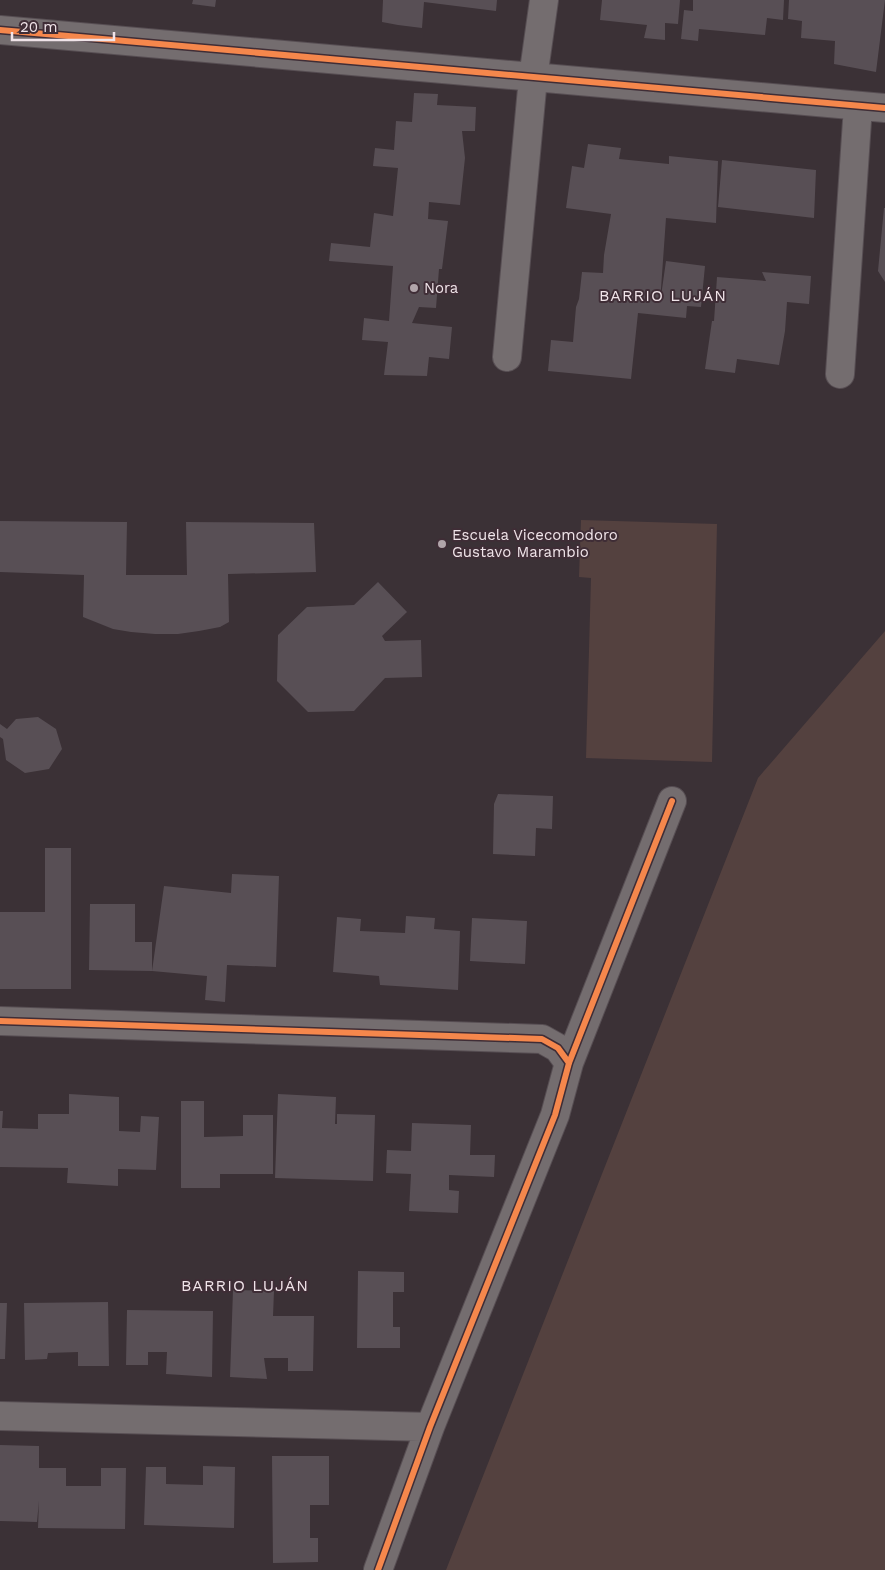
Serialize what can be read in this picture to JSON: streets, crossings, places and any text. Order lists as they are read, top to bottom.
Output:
{
  "districts": ["BARRIO LUJÁN", "BARRIO LUJÁN"],
  "places": ["Nora", "Escuela Vicecomodoro Gustavo Marambio"],
  "scale_bar": "20 m"
}
